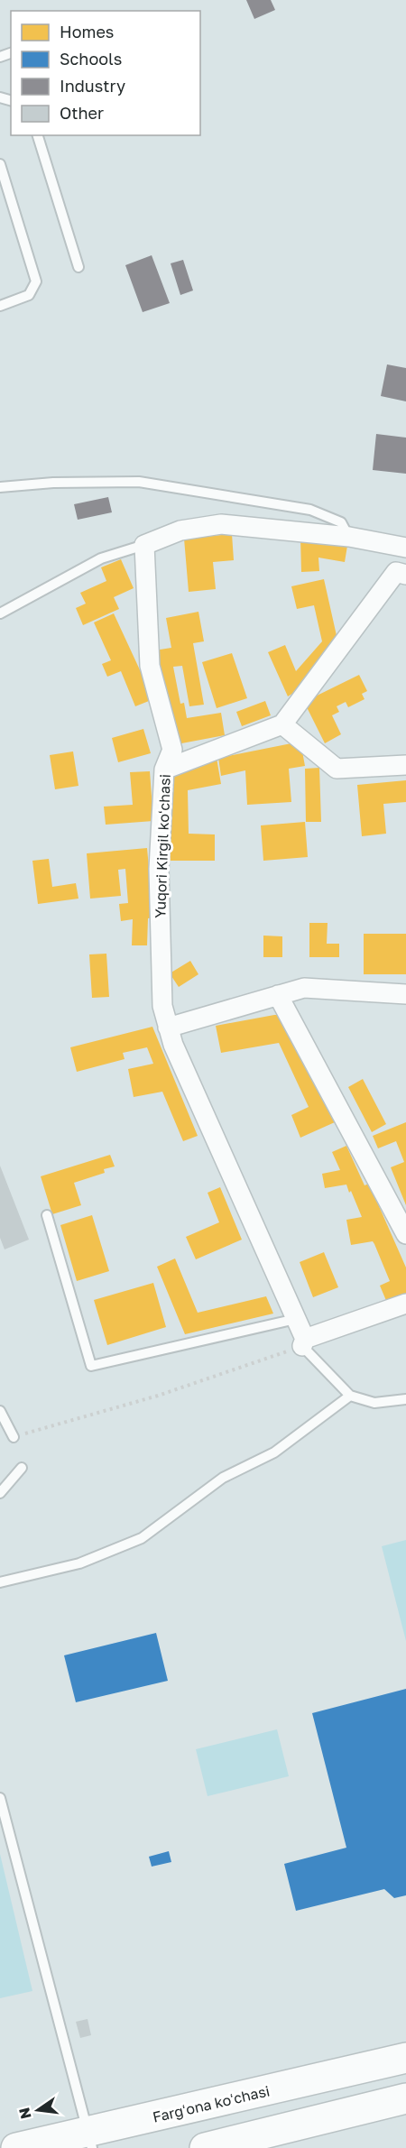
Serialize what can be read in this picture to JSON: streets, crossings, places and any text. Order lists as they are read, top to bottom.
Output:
{
  "streets": {
    "main road": ["Fargʻona koʻchasi"],
    "street": ["Yuqori Kirgil koʻchasi"]
  },
  "legend": [
    "Homes",
    "Schools",
    "Industry",
    "Other"
  ],
  "north": "left"
}
